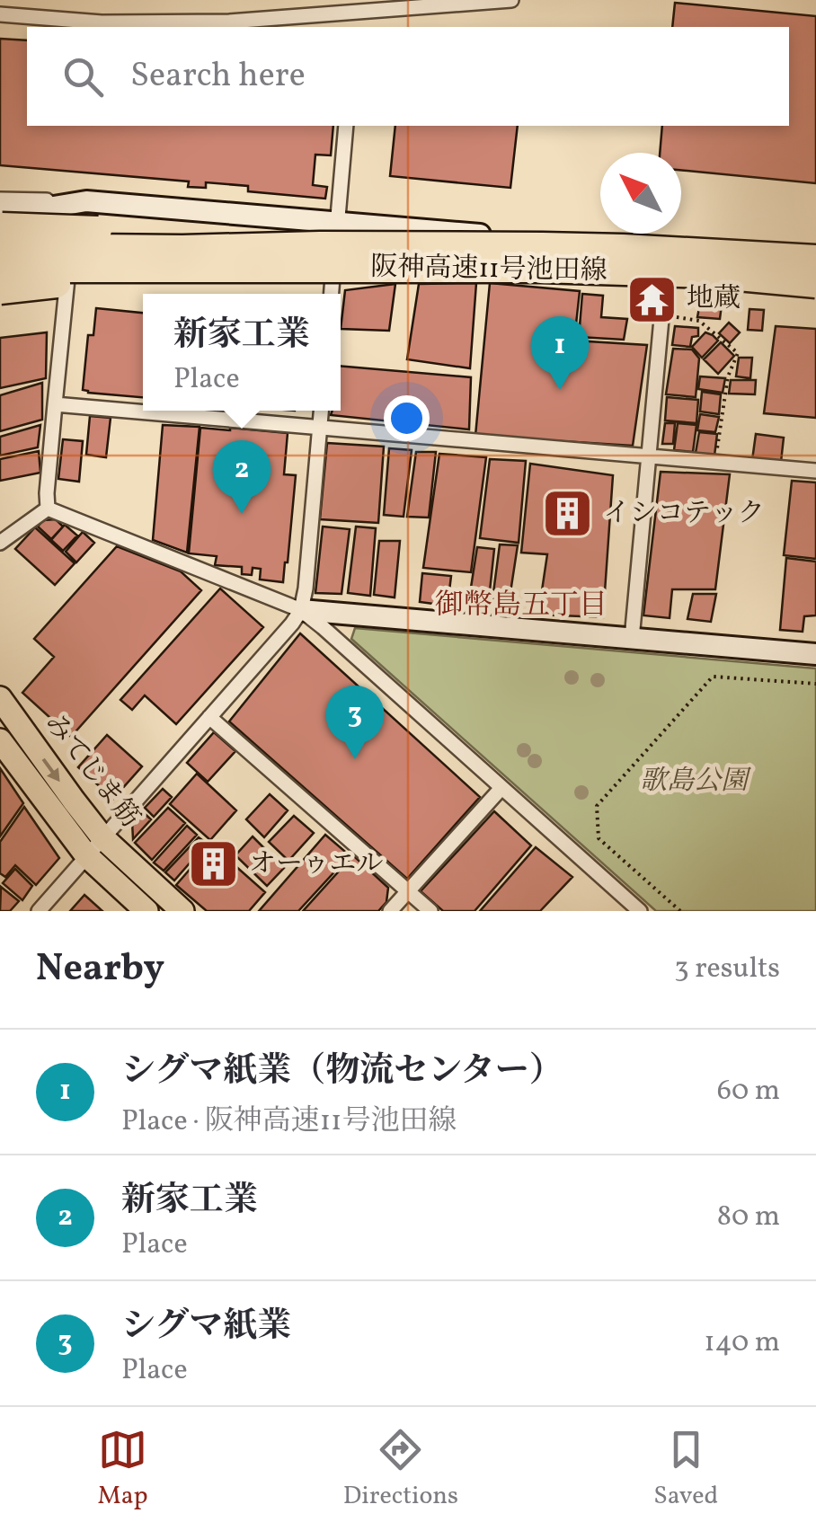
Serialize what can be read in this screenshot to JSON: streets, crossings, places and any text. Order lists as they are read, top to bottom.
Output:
{
  "streets": {
    "highway": ["阪神高速11号池田線"],
    "main road": ["みてじま筋"]
  },
  "districts": ["御幣島五丁目"],
  "parks": ["歌島公園"],
  "places": {
    "temple": ["地蔵"],
    "building": ["イシコテック", "オーゥエル"]
  },
  "north": "top left",
  "page": {
    "search": "Search here",
    "popup": ["新家工業", "Place"],
    "pins": ["1", "2", "3"],
    "heading": ["Nearby", "3 results"],
    "list": [
      {
        "mark": "1",
        "name": "シグマ紙業（物流センター）",
        "note": "Place · 阪神高速11号池田線",
        "value": "60 m"
      },
      {
        "mark": "2",
        "name": "新家工業",
        "note": "Place",
        "value": "80 m"
      },
      {
        "mark": "3",
        "name": "シグマ紙業",
        "note": "Place",
        "value": "140 m"
      }
    ],
    "nav": ["Map", "Directions", "Saved"]
  }
}
